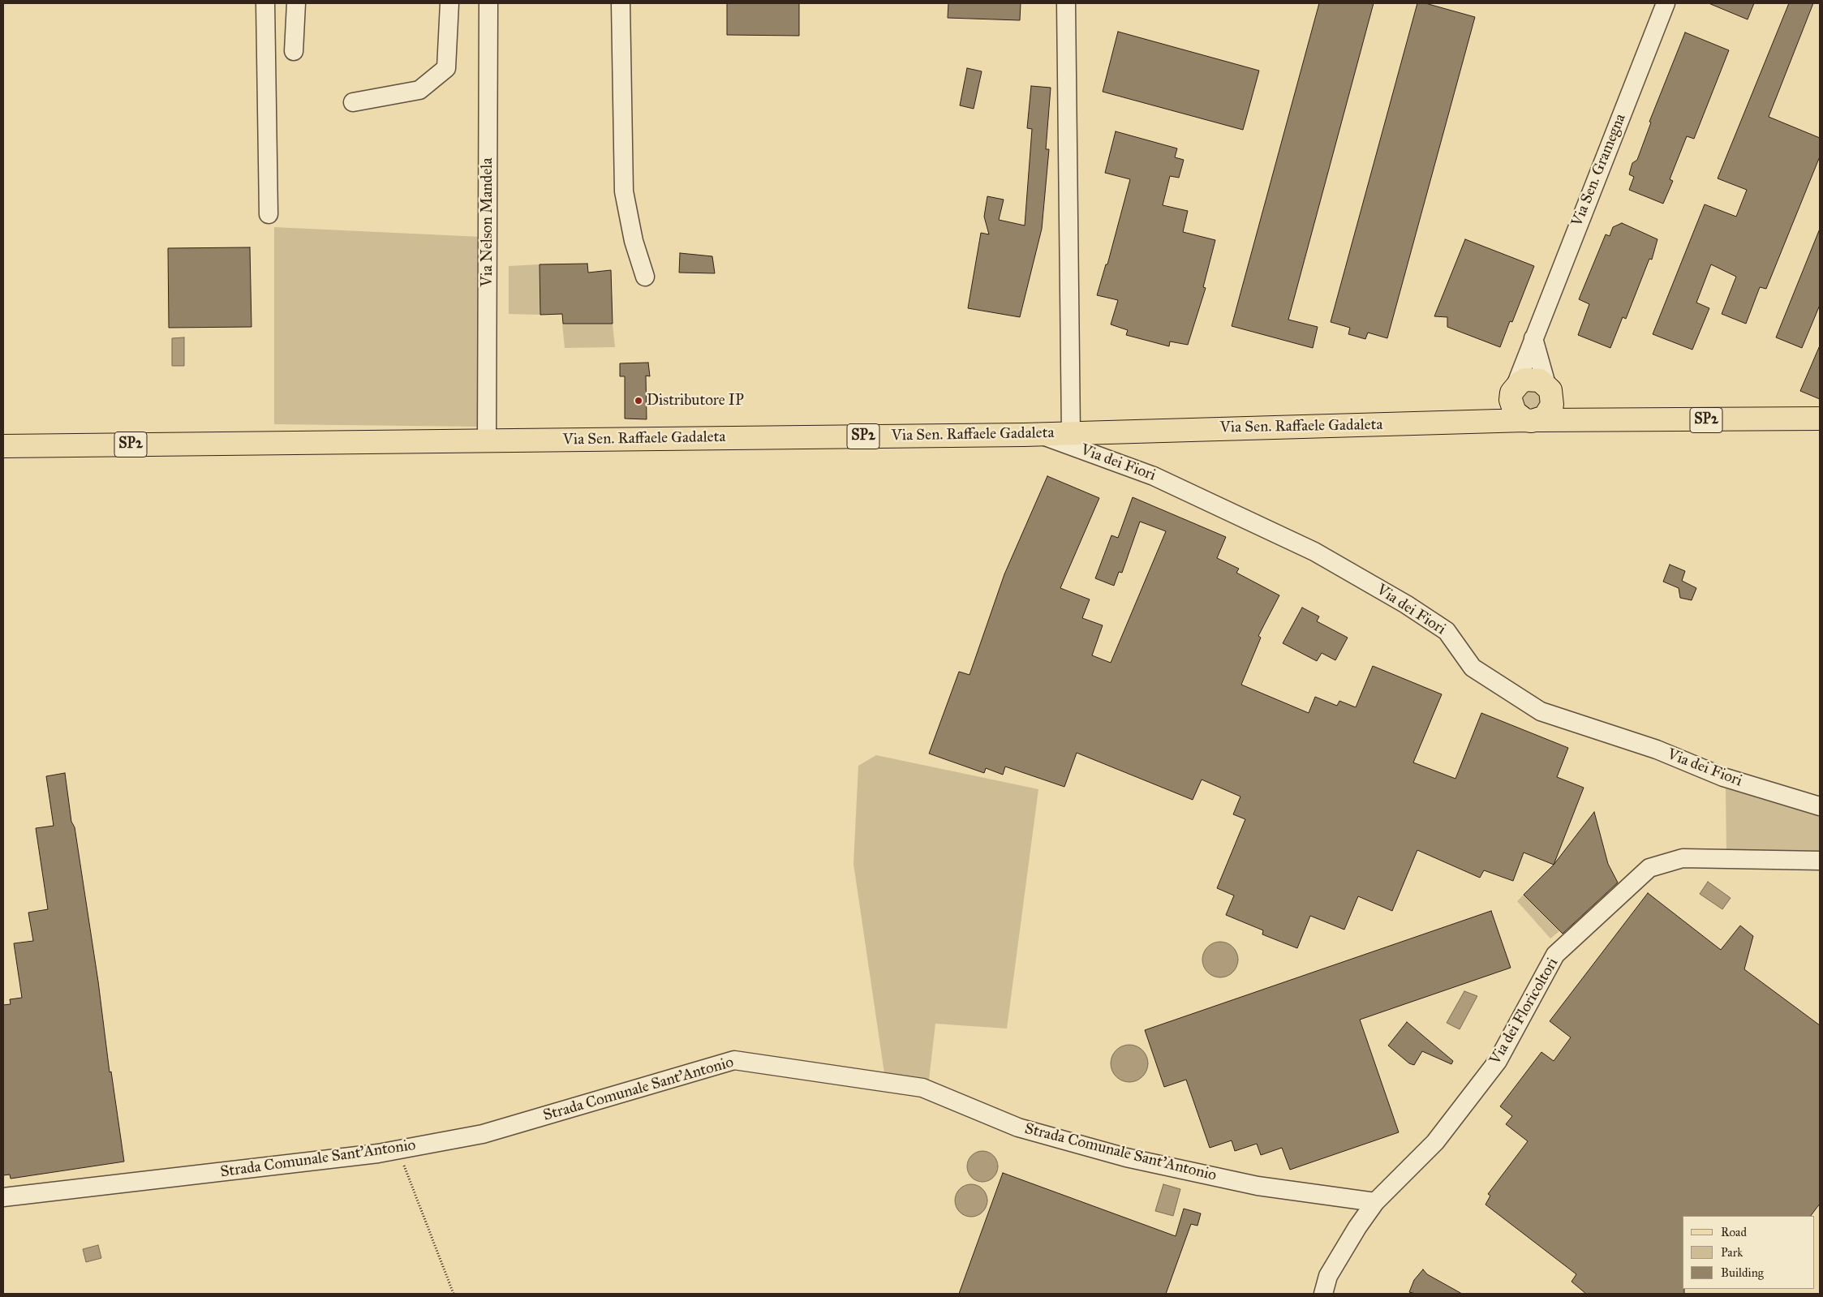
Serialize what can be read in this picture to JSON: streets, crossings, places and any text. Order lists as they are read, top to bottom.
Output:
{
  "streets": {
    "main road": ["SP2", "Via Sen. Raffaele Gadaleta"],
    "street": [
      "Via Sen. Gramegna",
      "Via Nelson Mandela",
      "Via dei Fiori",
      "Via dei Floricoltori",
      "Strada Comunale Sant'Antonio"
    ]
  },
  "crossings": [
    ["Via Sen. Gramegna", "Via Sen. Raffaele Gadaleta"],
    ["Via Nelson Mandela", "Via Sen. Raffaele Gadaleta"],
    ["Via Sen. Raffaele Gadaleta", "Via dei Fiori"],
    ["Via dei Floricoltori", "Strada Comunale Sant'Antonio"]
  ],
  "places": ["Distributore IP"],
  "legend": ["Road", "Park", "Building"]
}
